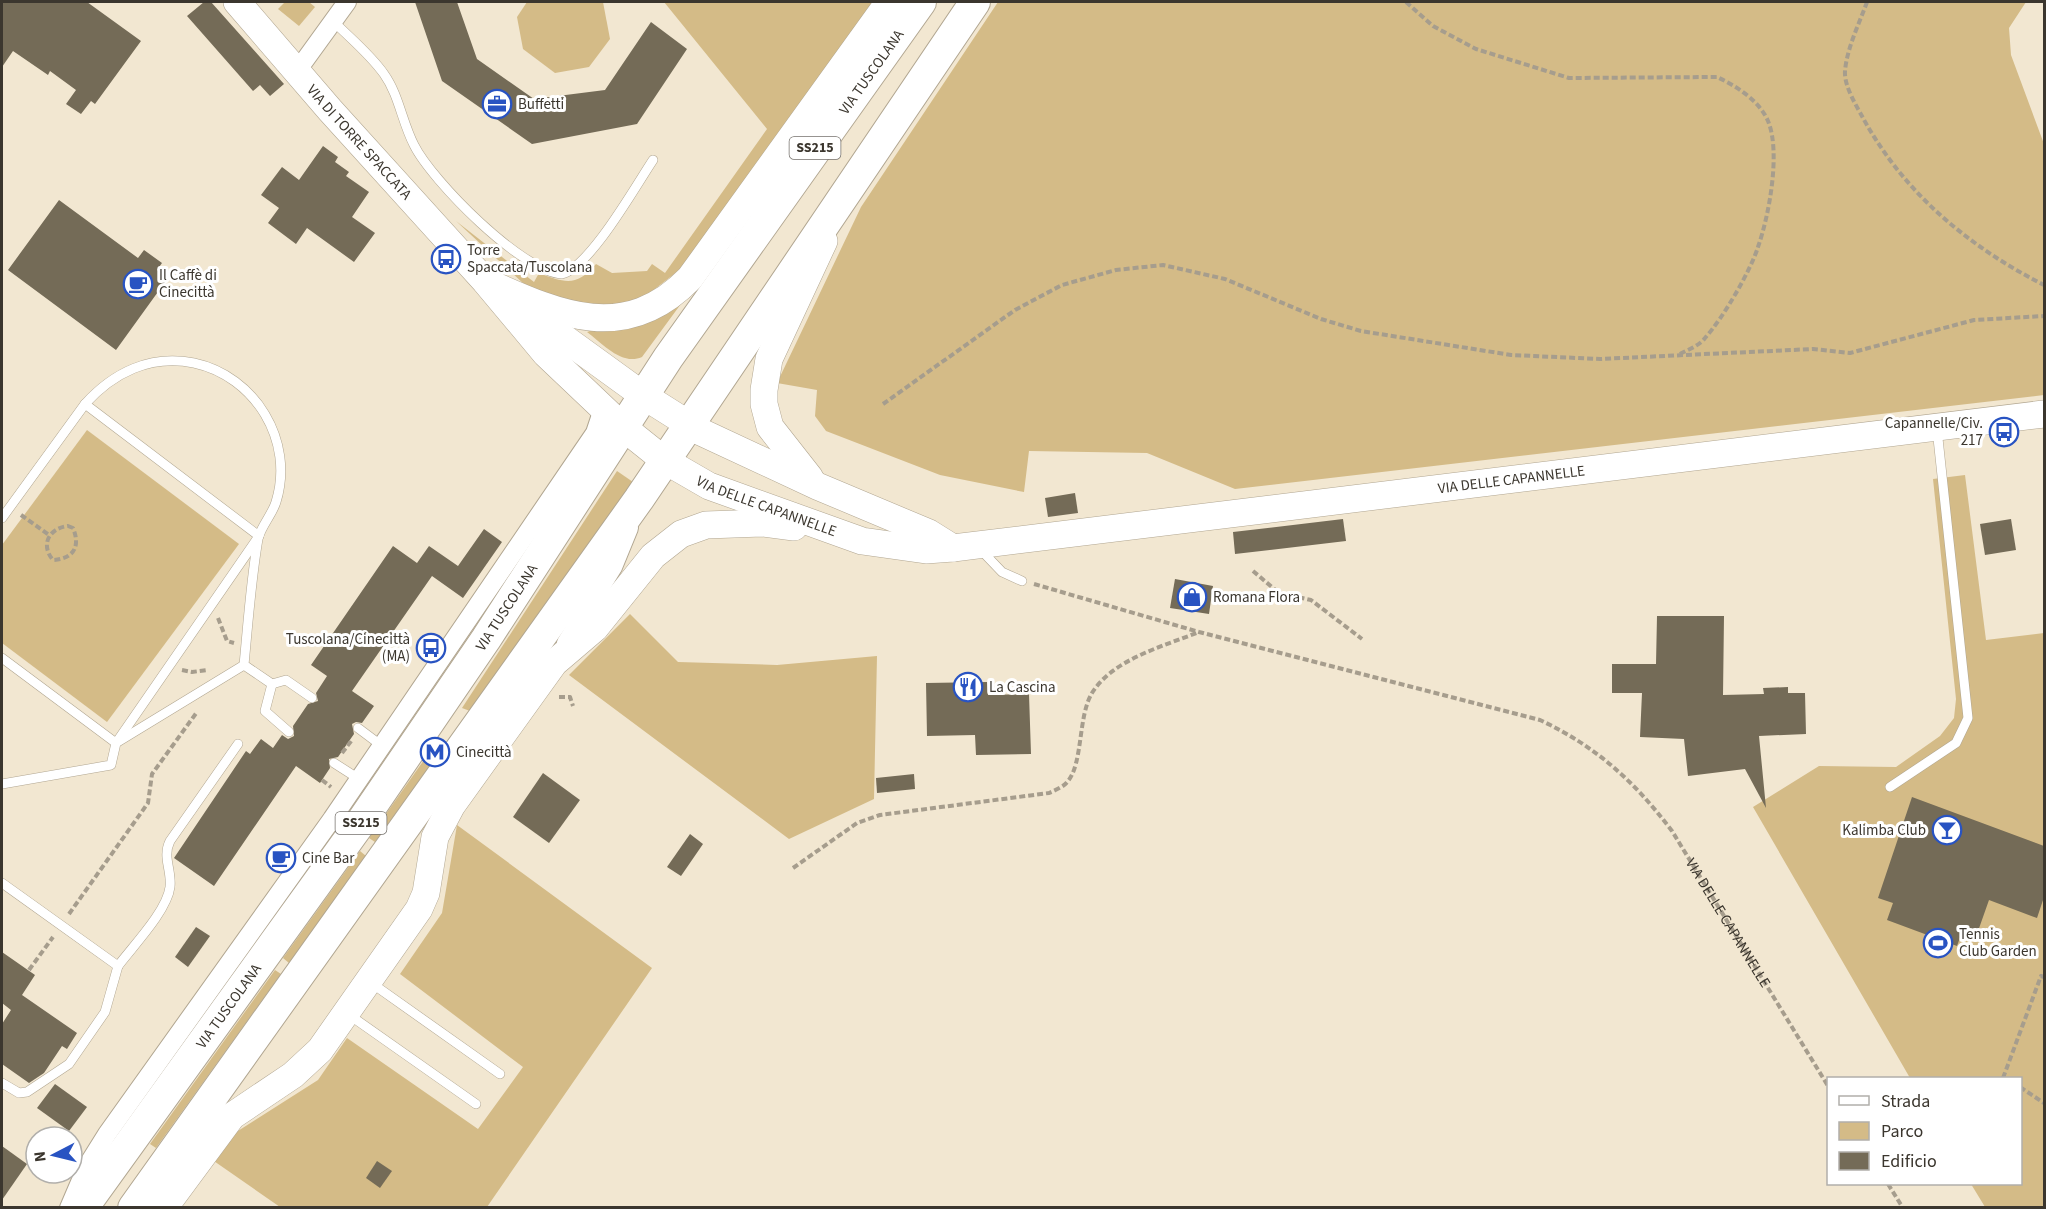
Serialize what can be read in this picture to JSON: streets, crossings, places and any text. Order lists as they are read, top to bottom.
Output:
{
  "streets": {
    "main road": ["VIA TUSCOLANA", "SS215"],
    "street": ["VIA DI TORRE SPACCATA", "VIA DELLE CAPANNELLE"]
  },
  "crossings": [
    ["VIA TUSCOLANA", "VIA DI TORRE SPACCATA"],
    ["VIA TUSCOLANA", "VIA DELLE CAPANNELLE"],
    ["VIA DI TORRE SPACCATA", "VIA DELLE CAPANNELLE"],
    ["SS215", "VIA DELLE CAPANNELLE"]
  ],
  "places": {
    "office": ["Buffetti"],
    "bus stop": ["Torre Spaccata/Tuscolana", "Capannelle/Civ. 217", "Tuscolana/Cinecittà (MA)"],
    "cafe": ["Il Caffè di Cinecittà", "Cine Bar"],
    "shop": ["Romana Flora"],
    "restaurant": ["La Cascina"],
    "metro station": ["Cinecittà"],
    "bar": ["Kalimba Club"],
    "sports": ["Tennis Club Garden"]
  },
  "legend": ["Strada", "Parco", "Edificio"],
  "north": "left"
}
